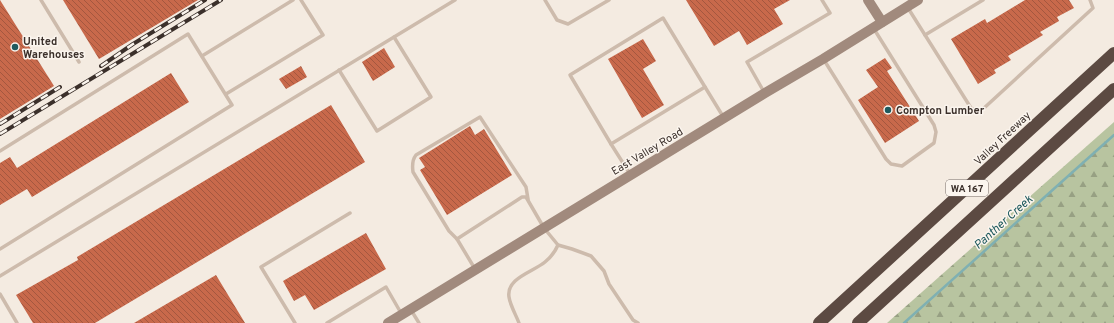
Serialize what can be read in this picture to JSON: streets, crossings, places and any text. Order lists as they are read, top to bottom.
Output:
{
  "streets": {
    "highway": ["Valley Freeway", "WA 167"],
    "street": ["East Valley Road"]
  },
  "water": ["Panther Creek"],
  "places": ["United Warehouses", "Compton Lumber"]
}
